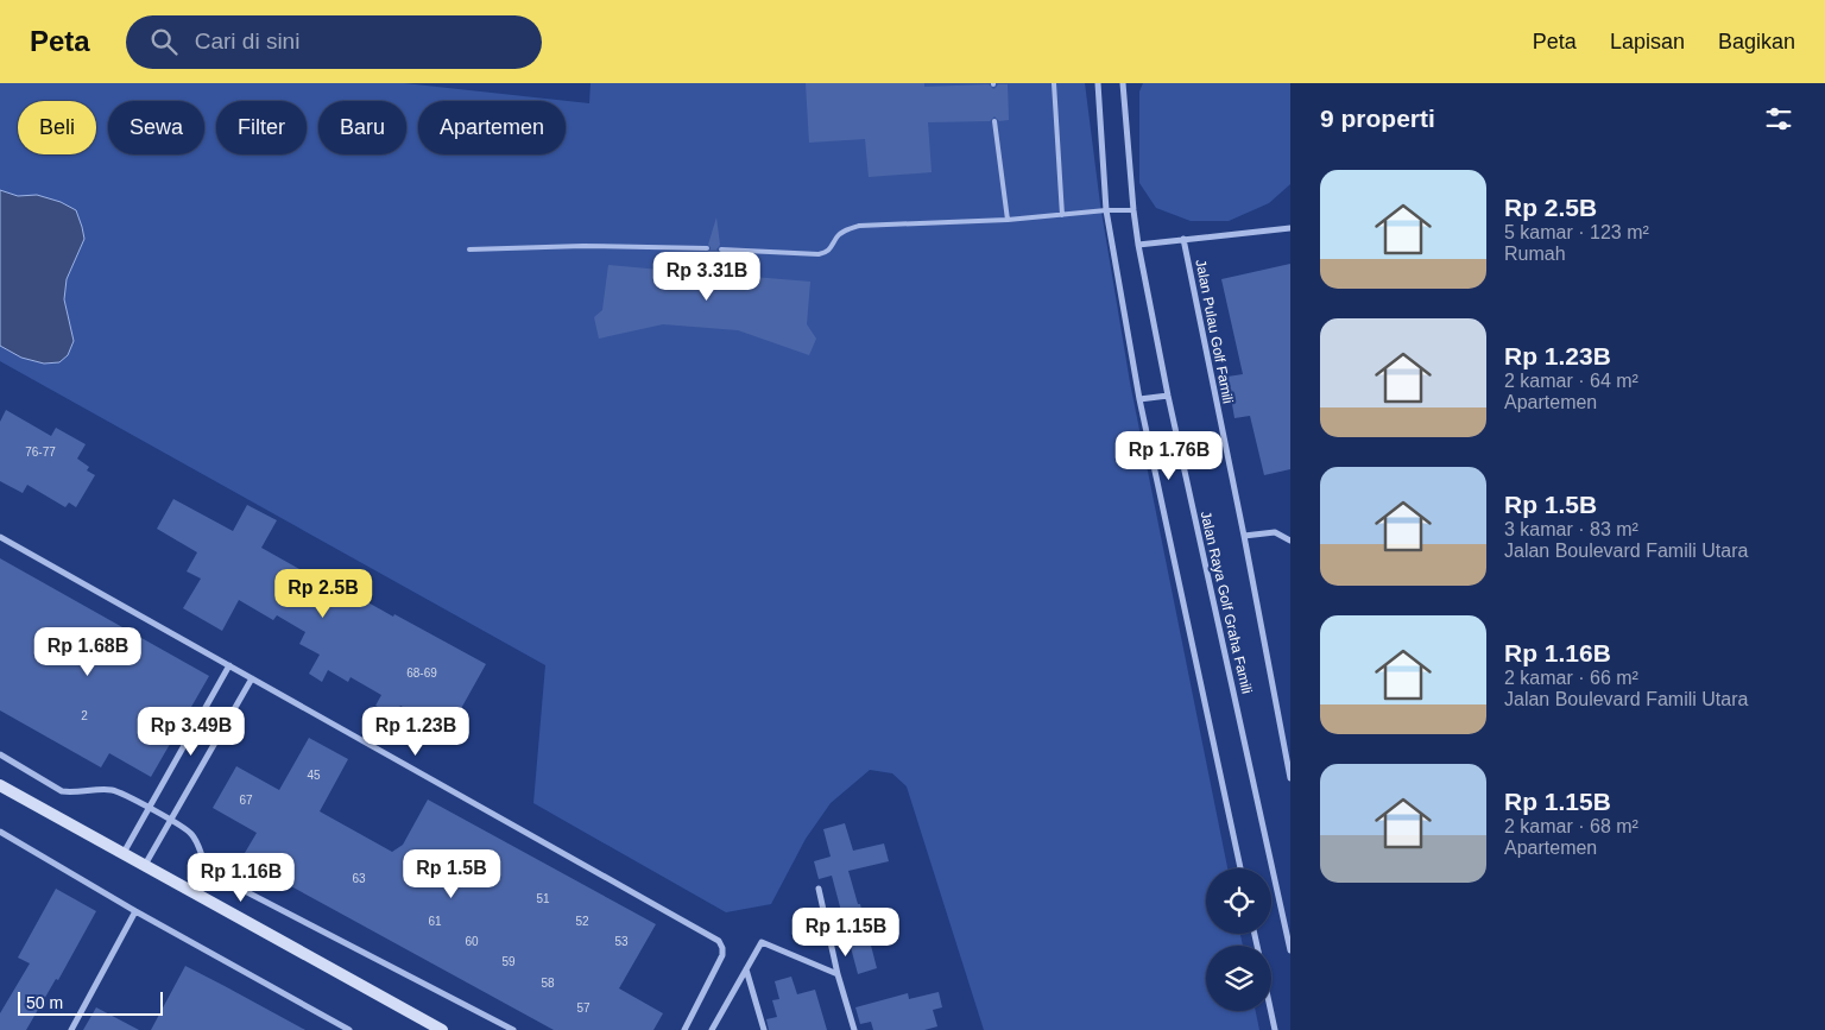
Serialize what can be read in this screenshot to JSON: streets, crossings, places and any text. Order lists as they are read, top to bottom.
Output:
{
  "streets": {
    "street": ["Jalan Pulau Golf Famili", "Jalan Raya Golf Graha Famili"]
  },
  "house_numbers": [
    "76-77",
    "68-69",
    "2",
    "45",
    "67",
    "63",
    "51",
    "61",
    "52",
    "60",
    "53",
    "59",
    "58",
    "57"
  ],
  "scale_bar": "50 m",
  "page": {
    "header": "Peta",
    "search": "Cari di sini",
    "nav": ["Peta", "Lapisan", "Bagikan"],
    "heading": "9 properti",
    "chip": [
      "Beli",
      "Sewa",
      "Filter",
      "Baru",
      "Apartemen"
    ],
    "list": [
      {
        "name": "Rp 2.5B",
        "note": "5 kamar · 123 m² · Rumah"
      },
      {
        "name": "Rp 1.23B",
        "note": "2 kamar · 64 m² · Apartemen"
      },
      {
        "name": "Rp 1.5B",
        "note": "3 kamar · 83 m² · Jalan Boulevard Famili Utara"
      },
      {
        "name": "Rp 1.16B",
        "note": "2 kamar · 66 m² · Jalan Boulevard Famili Utara"
      },
      {
        "name": "Rp 1.15B",
        "note": "2 kamar · 68 m² · Apartemen"
      }
    ],
    "price": [
      "Rp 3.31B",
      "Rp 1.76B",
      "Rp 2.5B",
      "Rp 1.68B",
      "Rp 3.49B",
      "Rp 1.23B",
      "Rp 1.5B",
      "Rp 1.16B",
      "Rp 1.15B"
    ],
    "scale": "50 m"
  }
}
